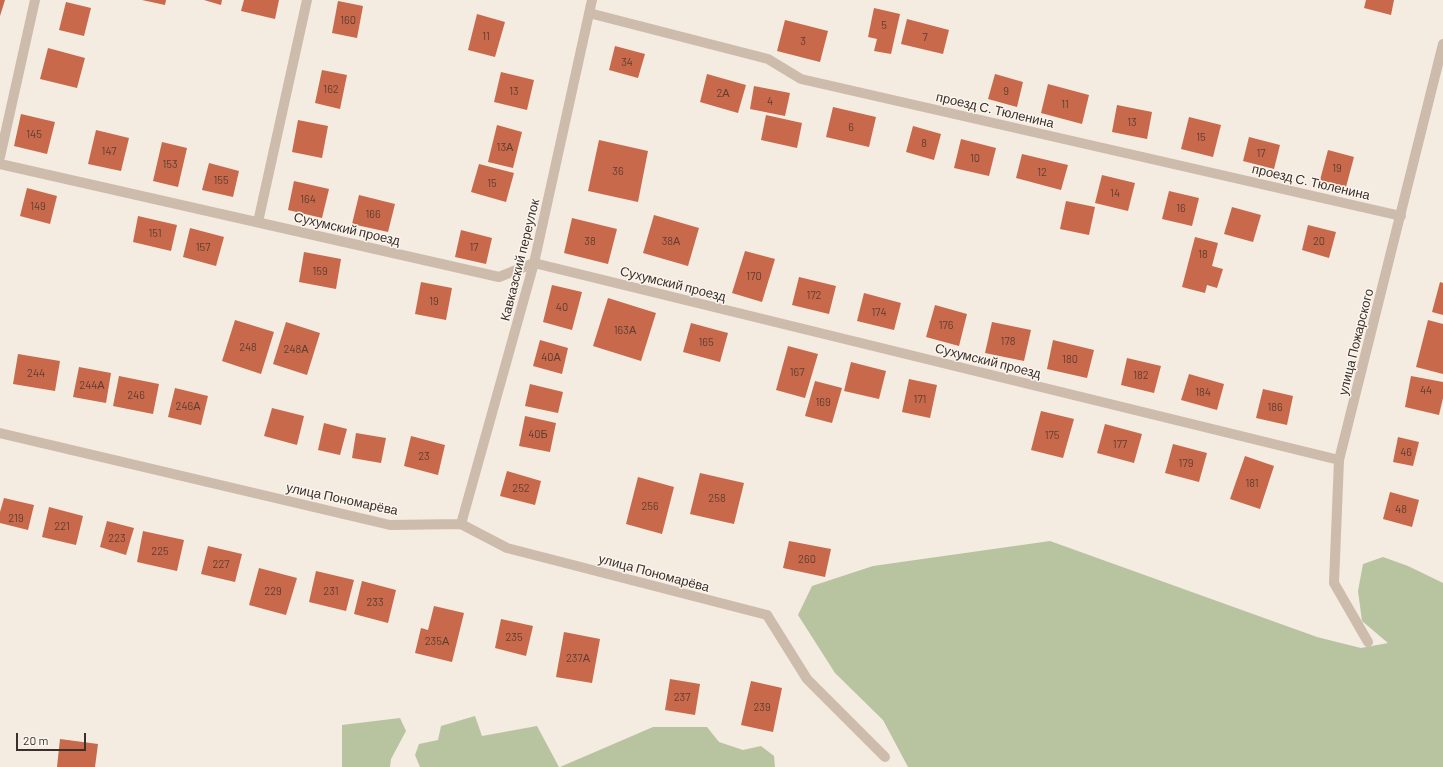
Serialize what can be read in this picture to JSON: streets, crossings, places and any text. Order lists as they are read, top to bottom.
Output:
{
  "streets": {
    "street": [
      "проезд С. Тюленина",
      "Сухумский проезд",
      "Кавказский переулок",
      "улица Пожарского",
      "улица Пономарёва"
    ]
  },
  "crossings": [
    ["проезд С. Тюленина", "Кавказский переулок"],
    ["проезд С. Тюленина", "улица Пожарского"],
    ["Сухумский проезд", "Кавказский переулок"],
    ["Сухумский проезд", "улица Пожарского"],
    ["Кавказский переулок", "улица Пономарёва"]
  ],
  "house_numbers": [
    "160",
    "5",
    "11",
    "7",
    "3",
    "34",
    "162",
    "13",
    "9",
    "2А",
    "4",
    "11",
    "13",
    "6",
    "145",
    "15",
    "8",
    "13А",
    "147",
    "17",
    "10",
    "153",
    "19",
    "36",
    "12",
    "155",
    "15",
    "14",
    "164",
    "149",
    "16",
    "166",
    "151",
    "38",
    "38А",
    "20",
    "157",
    "17",
    "18",
    "159",
    "170",
    "172",
    "19",
    "40",
    "174",
    "176",
    "163А",
    "178",
    "165",
    "248",
    "248А",
    "40А",
    "180",
    "167",
    "244",
    "182",
    "244А",
    "44",
    "184",
    "246",
    "171",
    "169",
    "246А",
    "186",
    "40Б",
    "175",
    "177",
    "46",
    "23",
    "179",
    "181",
    "252",
    "258",
    "256",
    "48",
    "219",
    "221",
    "223",
    "225",
    "260",
    "227",
    "229",
    "231",
    "233",
    "235",
    "235А",
    "237А",
    "237",
    "239"
  ],
  "scale_bar": "20 m"
}
